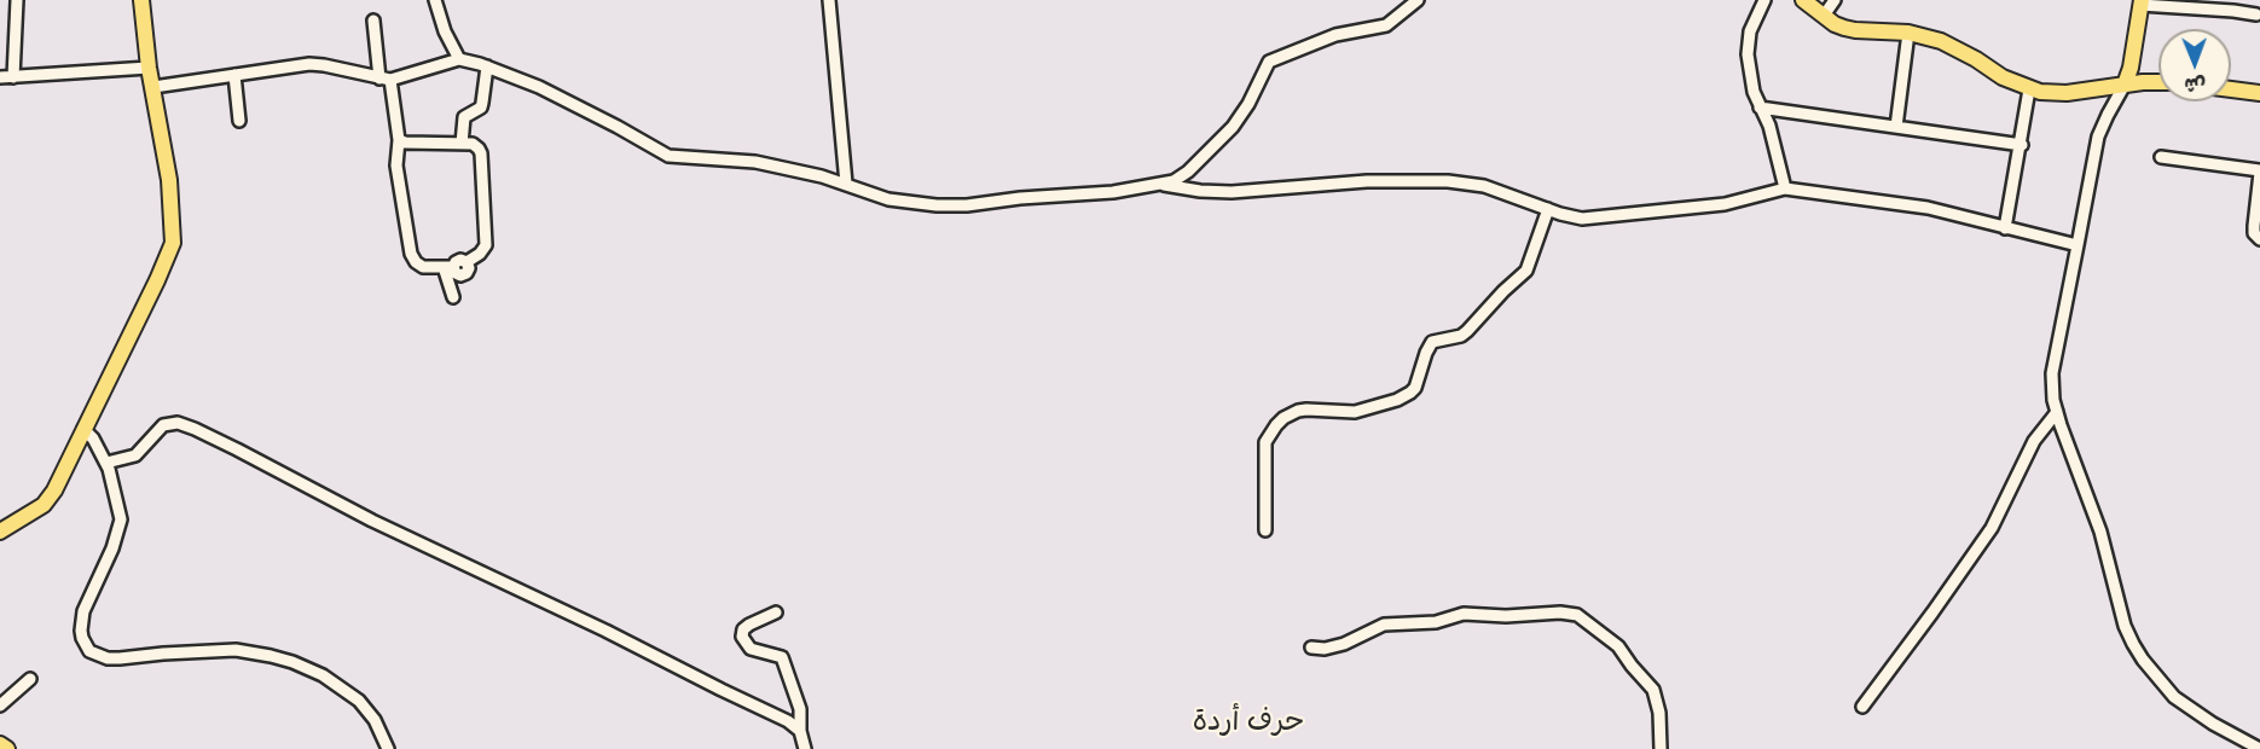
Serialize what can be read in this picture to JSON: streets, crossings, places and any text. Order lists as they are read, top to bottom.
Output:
{
  "districts": ["حرف أردة"],
  "north": "bottom"
}
